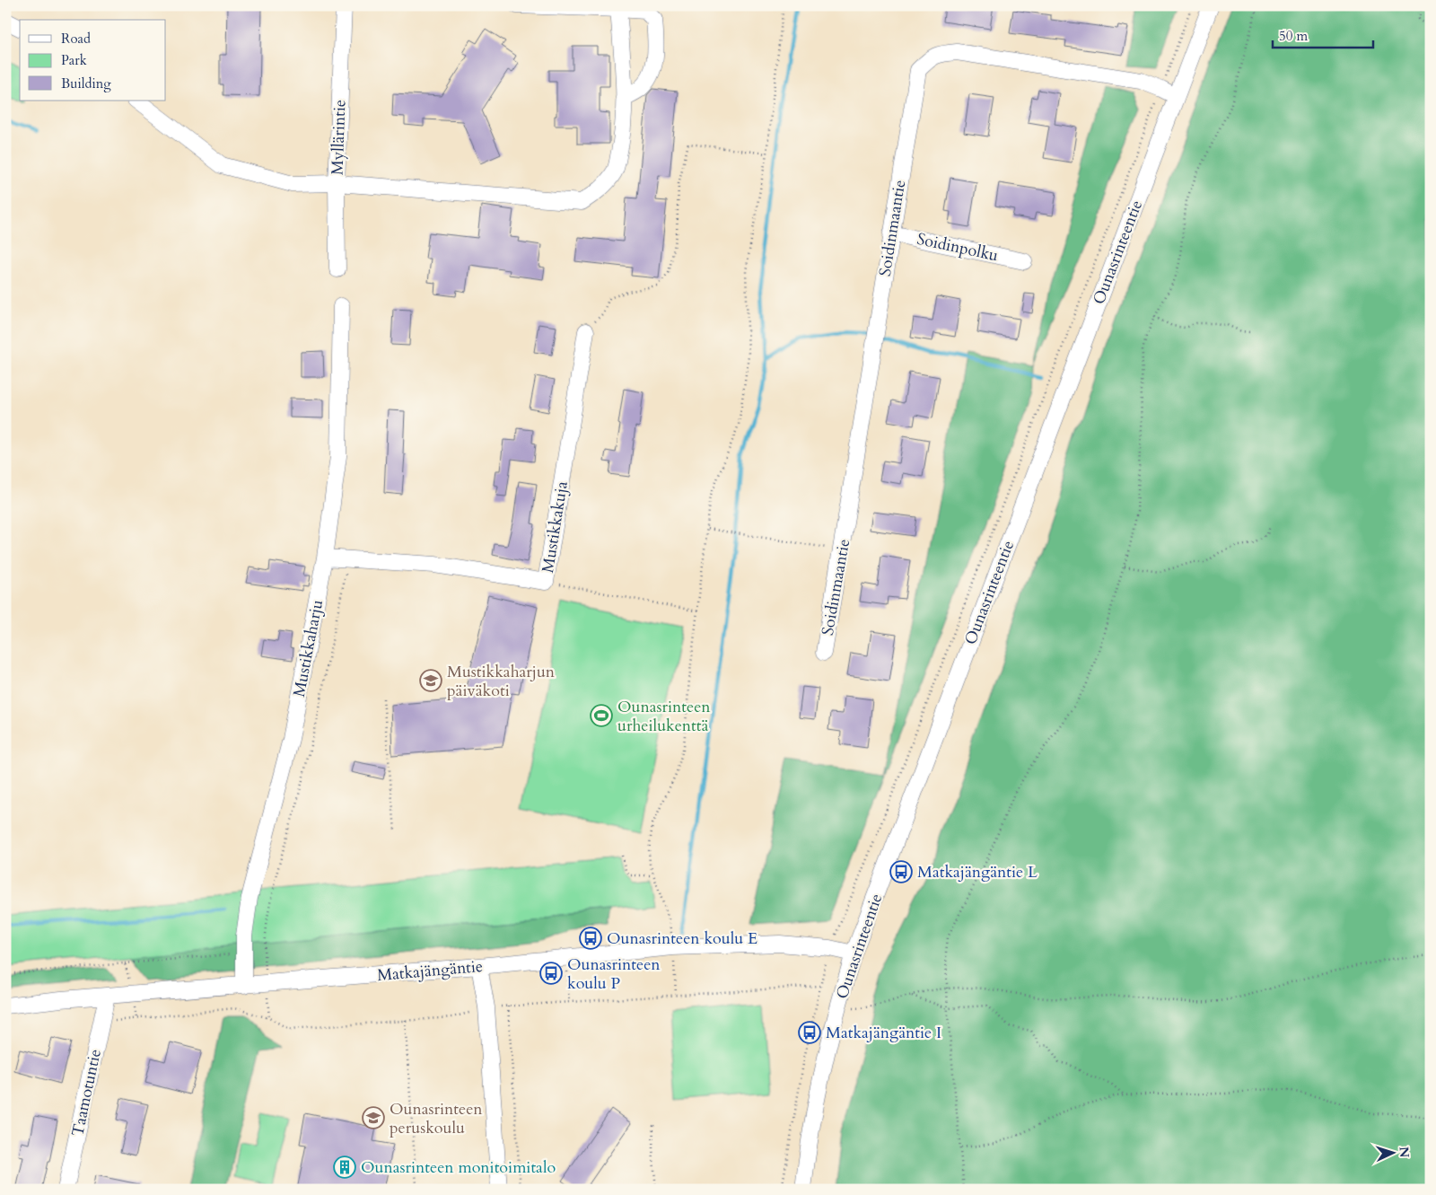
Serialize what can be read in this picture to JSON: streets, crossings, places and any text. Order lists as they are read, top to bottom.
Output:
{
  "streets": {
    "street": [
      "Myllärintie",
      "Soidinmaantie",
      "Soidinpolku",
      "Ounasrinteentie",
      "Mustikkakuja",
      "Mustikkaharju",
      "Matkajängäntie",
      "Taamotuntie"
    ]
  },
  "crossings": [
    ["Soidinmaantie", "Soidinpolku"],
    ["Soidinmaantie", "Ounasrinteentie"],
    ["Ounasrinteentie", "Matkajängäntie"],
    ["Mustikkakuja", "Mustikkaharju"],
    ["Mustikkaharju", "Matkajängäntie"],
    ["Matkajängäntie", "Taamotuntie"]
  ],
  "places": {
    "school or university": ["Mustikkaharjun päiväkoti", "Ounasrinteen peruskoulu"],
    "sports": ["Ounasrinteen urheilukenttä"],
    "bus stop": [
      "Matkajängäntie L",
      "Ounasrinteen koulu E",
      "Ounasrinteen koulu P",
      "Matkajängäntie I"
    ],
    "building": ["Ounasrinteen monitoimitalo"]
  },
  "legend": ["Road", "Park", "Building"],
  "scale_bar": "50 m",
  "north": "right"
}
